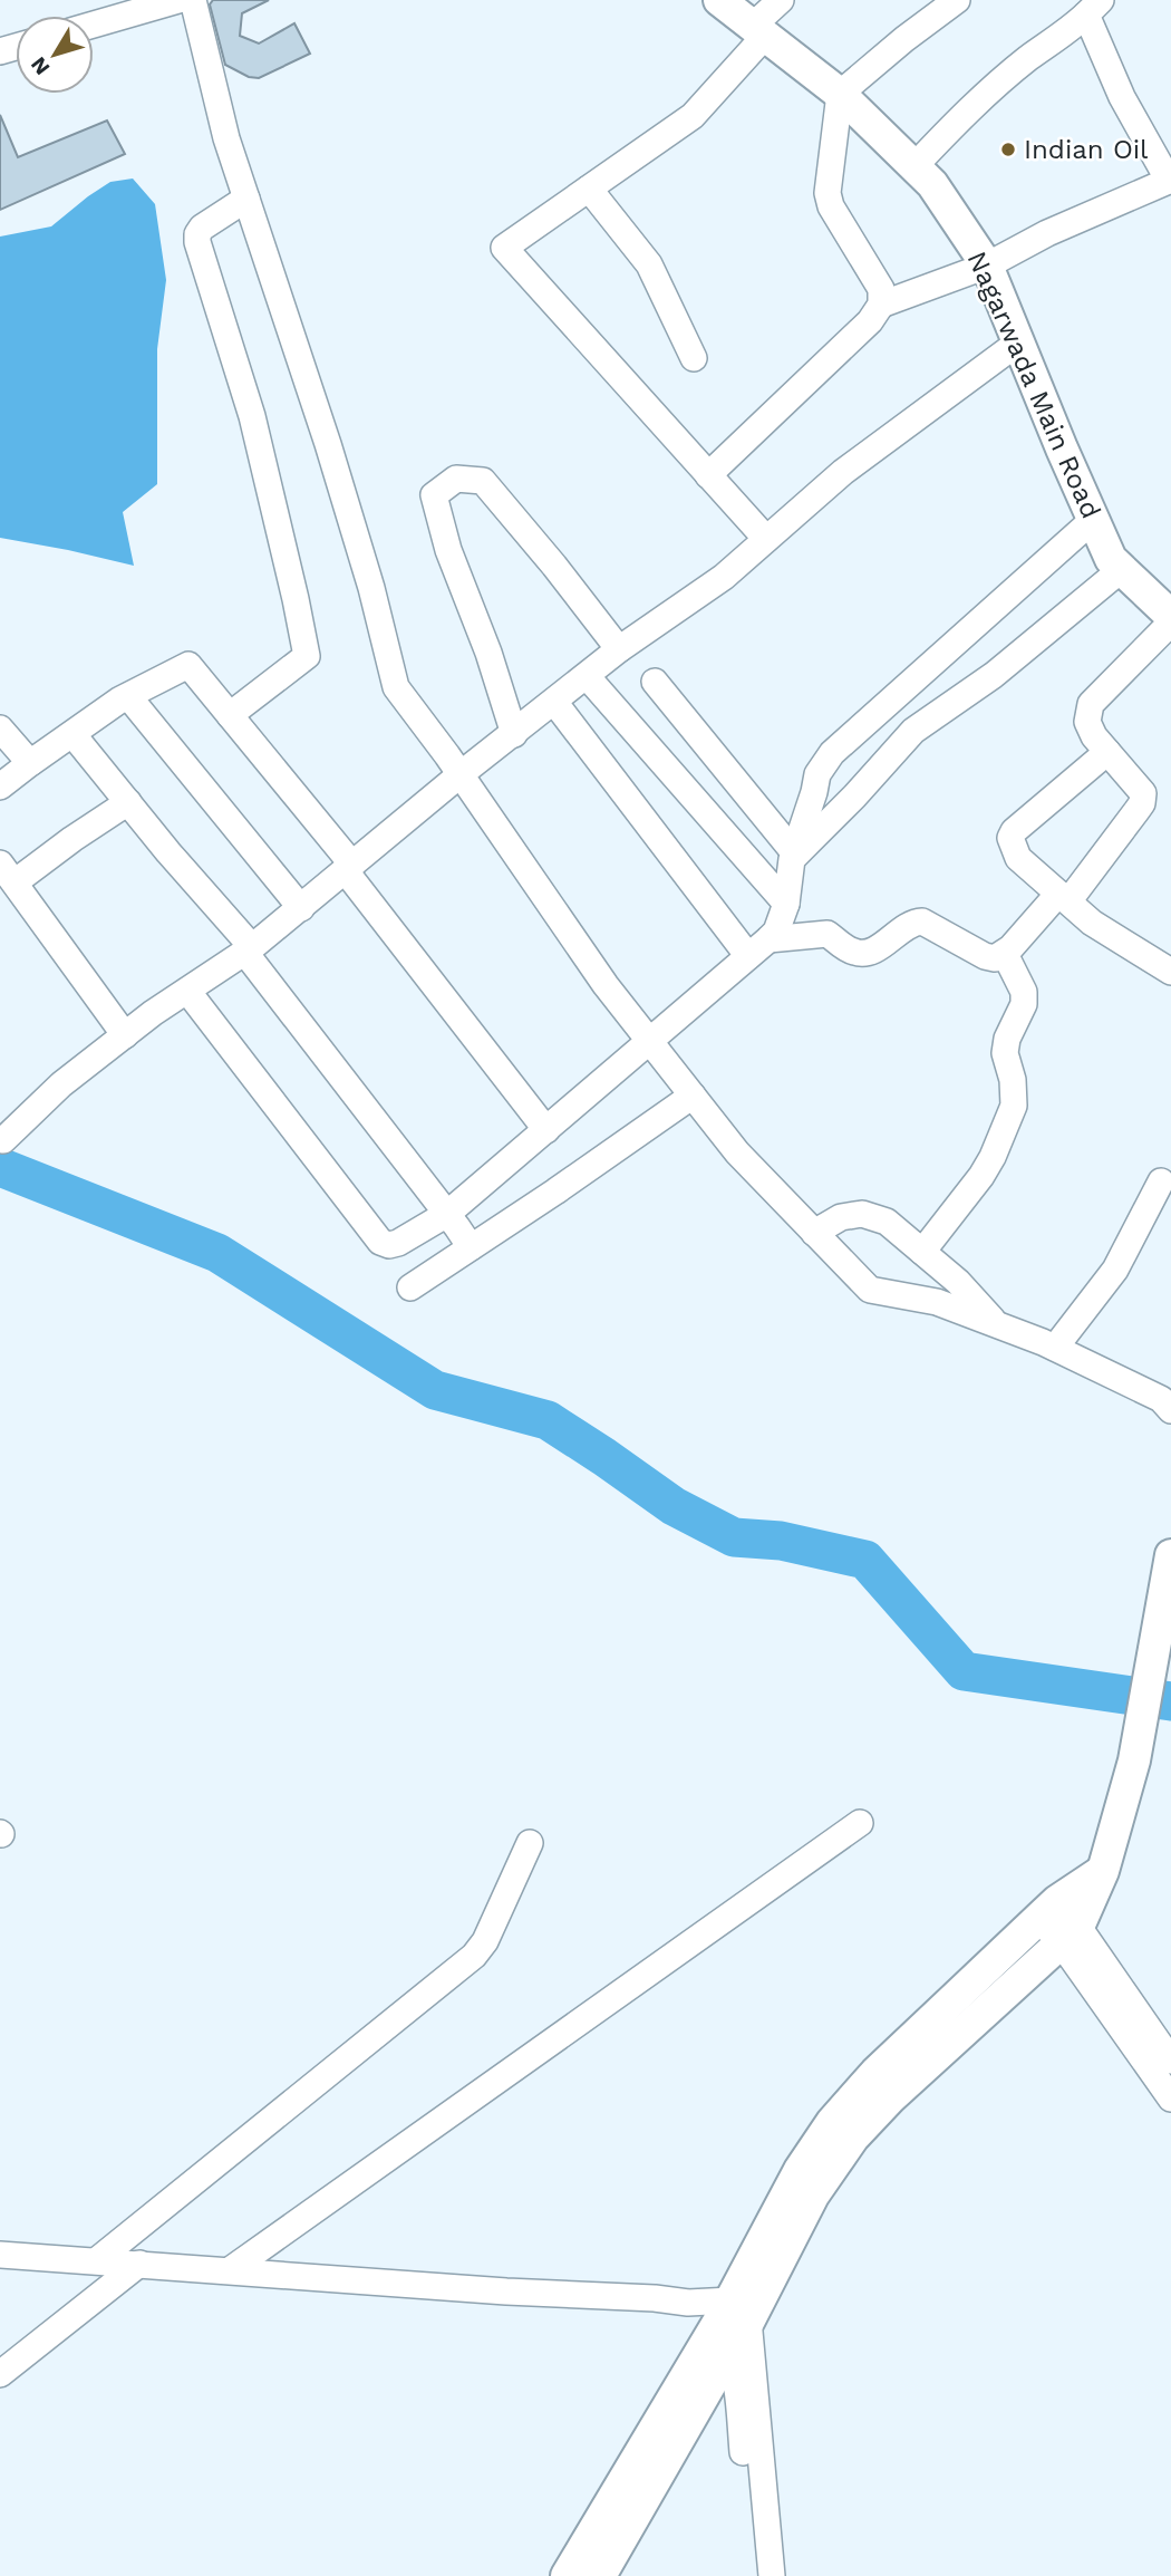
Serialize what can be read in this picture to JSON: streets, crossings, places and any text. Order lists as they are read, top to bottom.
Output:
{
  "streets": {
    "main road": ["Nagarwada Main Road"]
  },
  "places": ["Indian Oil"],
  "north": "bottom left"
}
